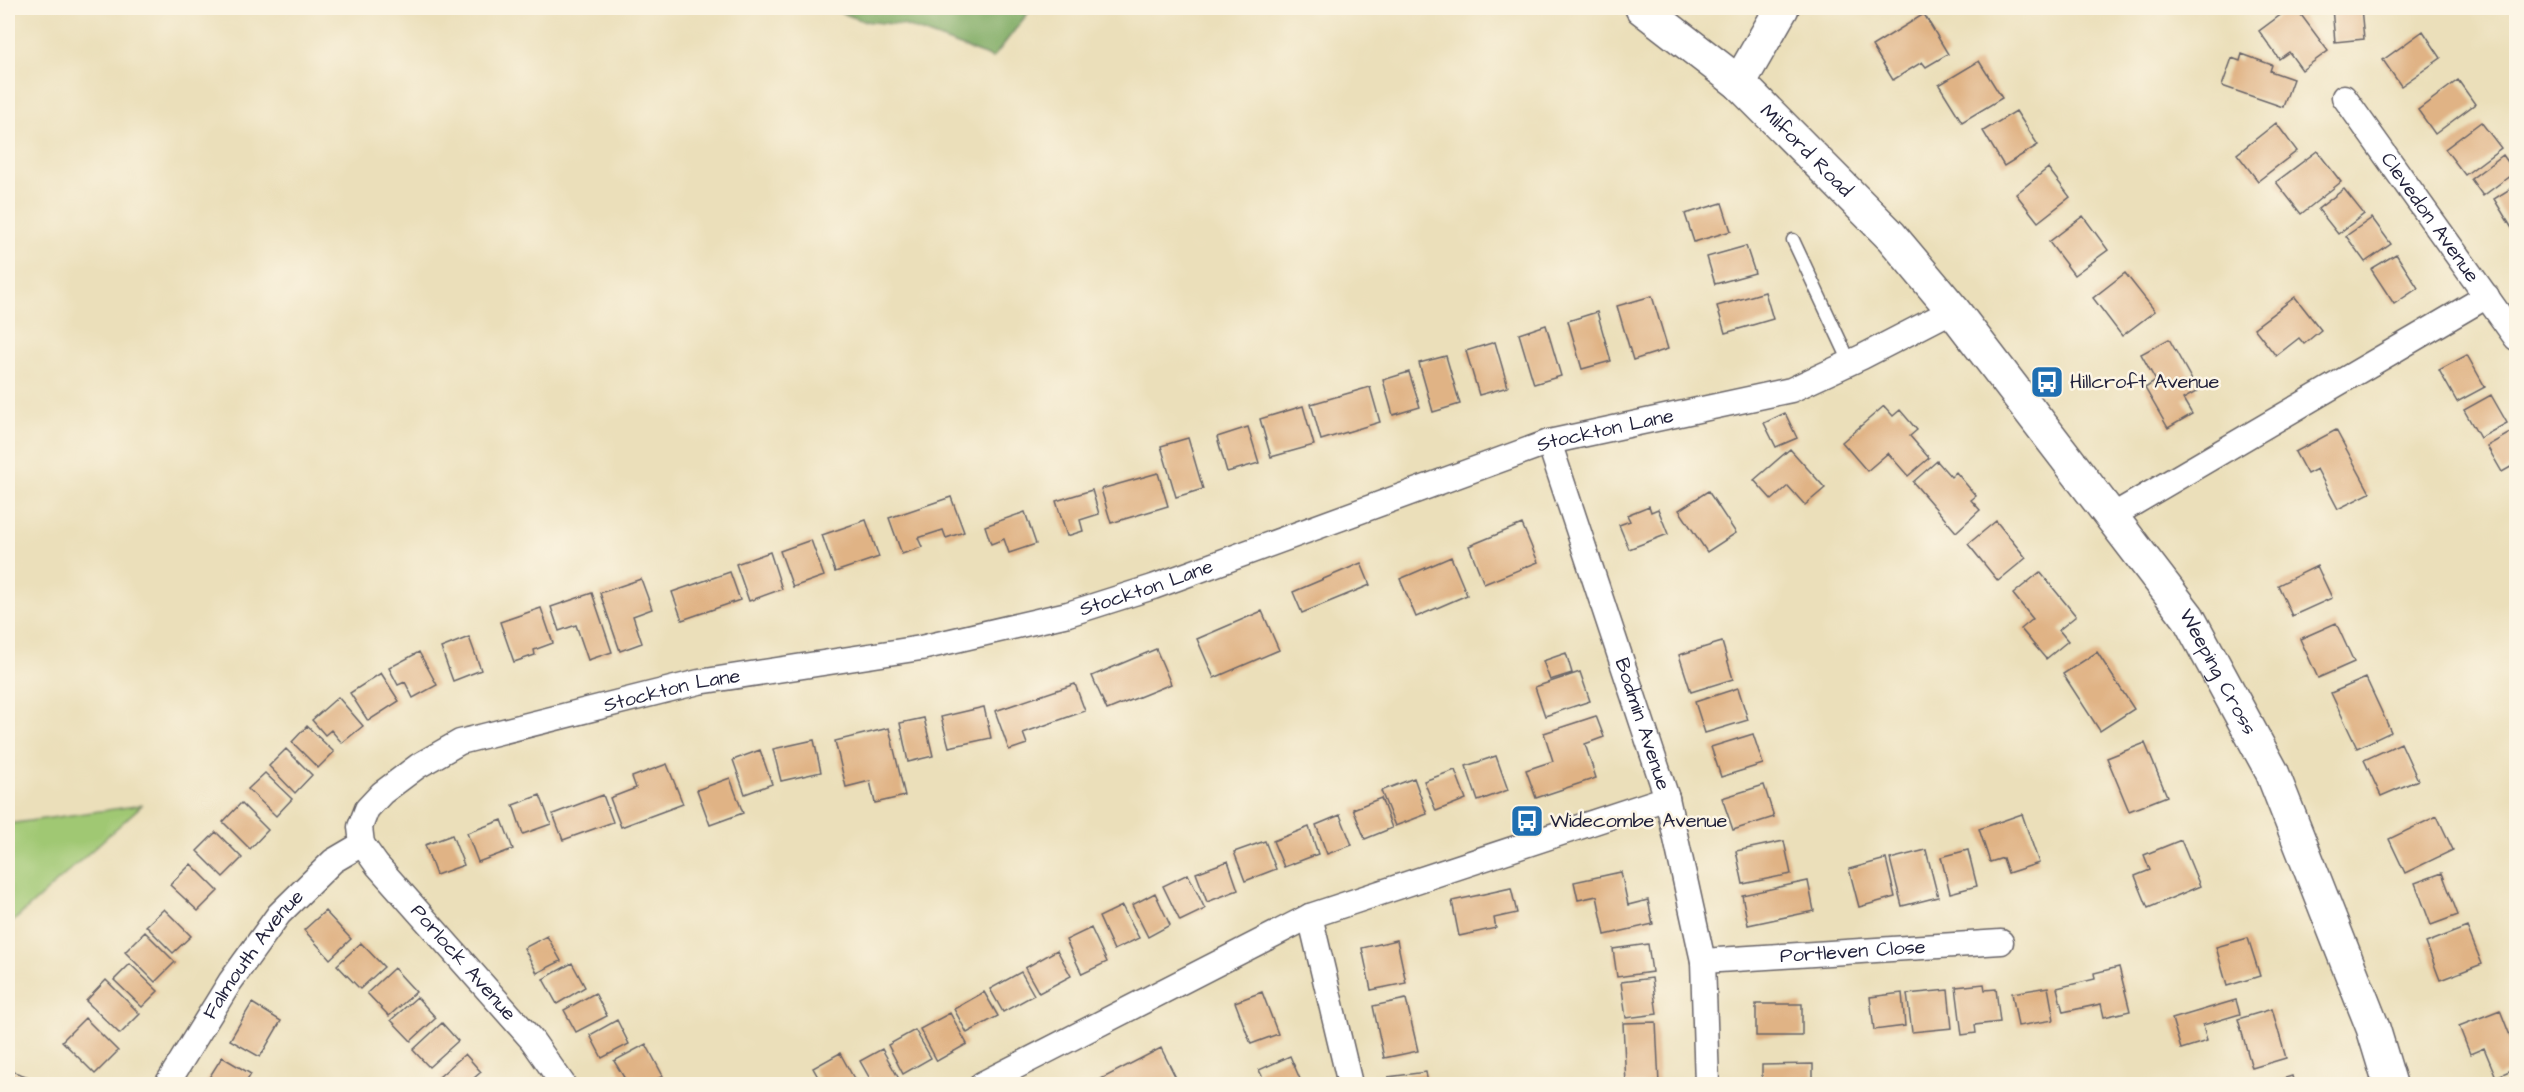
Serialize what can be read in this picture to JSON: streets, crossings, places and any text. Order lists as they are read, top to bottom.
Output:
{
  "streets": {
    "main road": ["Milford Road", "Weeping Cross"],
    "street": [
      "Clevedon Avenue",
      "Stockton Lane",
      "Bodmin Avenue",
      "Portleven Close",
      "Falmouth Avenue",
      "Porlock Avenue"
    ]
  },
  "crossings": [
    ["Milford Road", "Stockton Lane"],
    ["Milford Road", "Weeping Cross"],
    ["Stockton Lane", "Weeping Cross"],
    ["Stockton Lane", "Bodmin Avenue"],
    ["Stockton Lane", "Falmouth Avenue"],
    ["Stockton Lane", "Porlock Avenue"],
    ["Bodmin Avenue", "Portleven Close"],
    ["Falmouth Avenue", "Porlock Avenue"]
  ],
  "places": {
    "bus stop": ["Hillcroft Avenue", "Widecombe Avenue"]
  }
}
